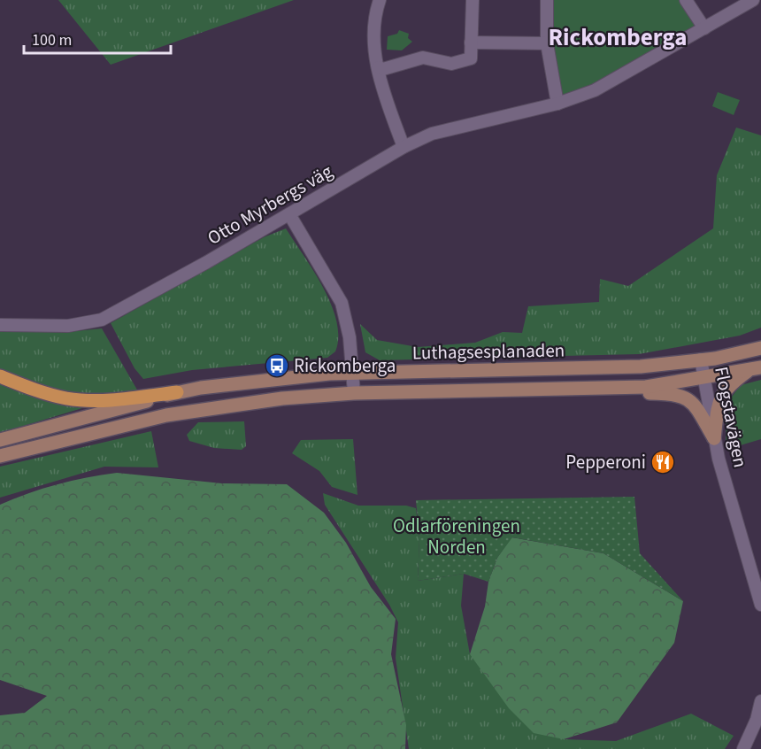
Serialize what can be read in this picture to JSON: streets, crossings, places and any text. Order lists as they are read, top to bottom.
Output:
{
  "streets": {
    "main road": ["Luthagsesplanaden"],
    "street": ["Otto Myrbergs väg", "Flogstavägen"]
  },
  "crossings": [
    ["Luthagsesplanaden", "Flogstavägen"]
  ],
  "districts": ["Rickomberga"],
  "parks": ["Odlarföreningen Norden"],
  "places": {
    "bus stop": ["Rickomberga"],
    "restaurant": ["Pepperoni"]
  },
  "scale_bar": "100 m"
}
